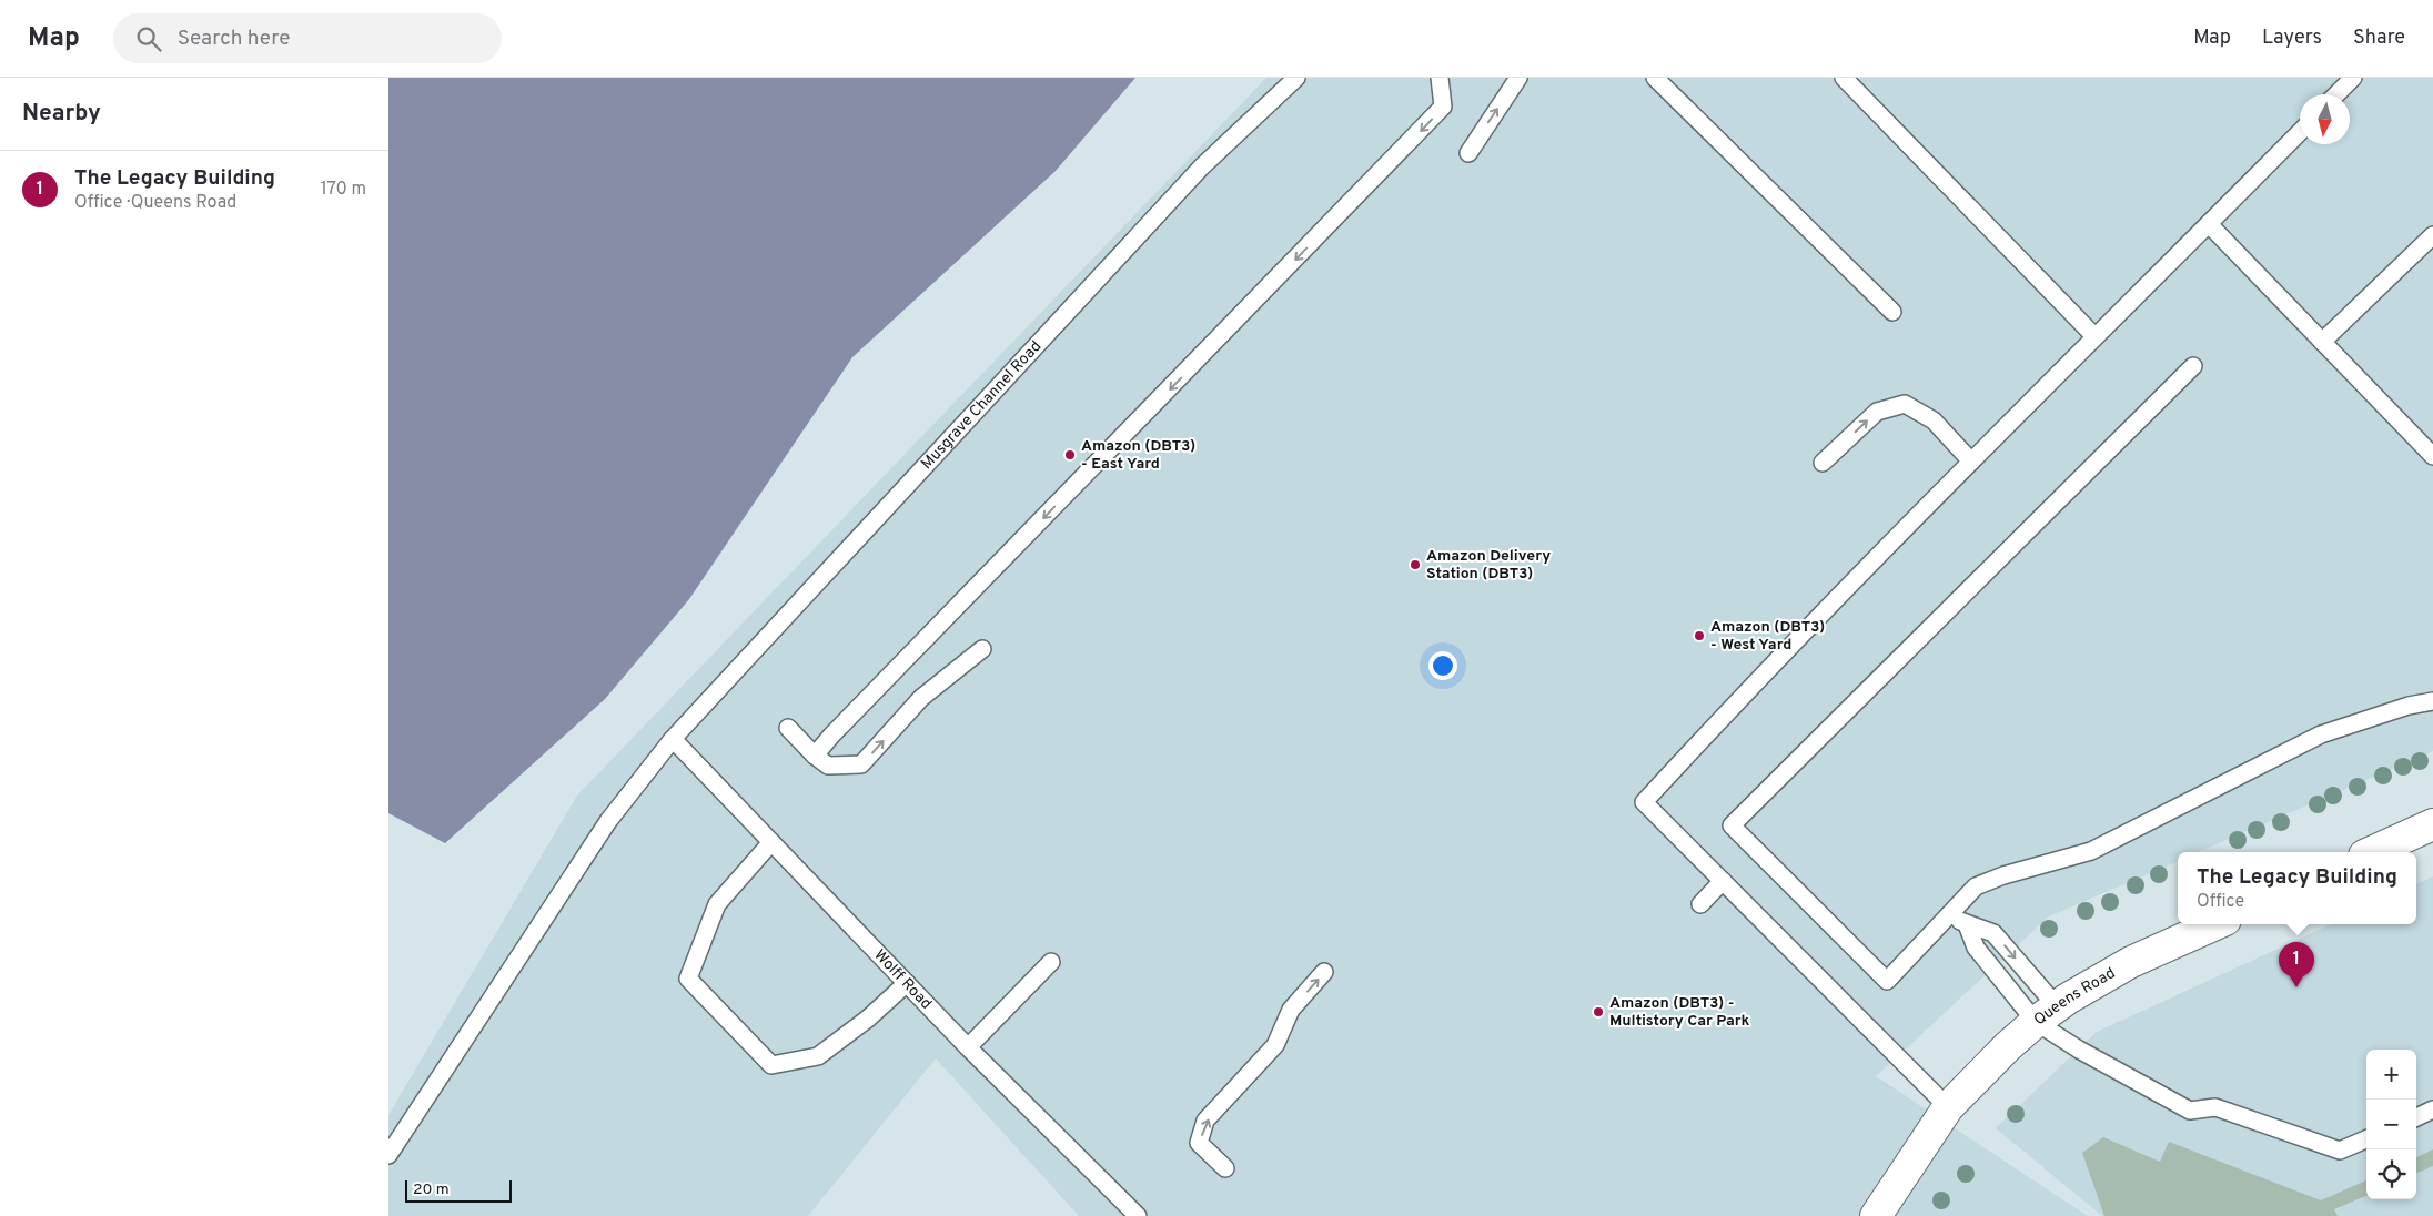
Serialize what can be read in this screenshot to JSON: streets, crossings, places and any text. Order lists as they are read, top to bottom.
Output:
{
  "streets": {
    "street": ["Queens Road"],
    "lane": ["Musgrave Channel Road", "Wolff Road"]
  },
  "crossings": [
    ["Musgrave Channel Road", "Wolff Road"]
  ],
  "places": [
    "Amazon (DBT3) - East Yard",
    "Amazon Delivery Station (DBT3)",
    "Amazon (DBT3) - West Yard",
    "Amazon (DBT3) - Multistory Car Park"
  ],
  "scale_bar": "20 m",
  "north": "bottom",
  "page": {
    "header": "Map",
    "search": "Search here",
    "nav": ["Map", "Layers", "Share"],
    "heading": "Nearby",
    "list": [
      {
        "mark": "1",
        "name": "The Legacy Building",
        "note": "Office · Queens Road",
        "value": "170 m"
      }
    ],
    "popup": ["The Legacy Building", "Office"],
    "pins": "1",
    "map_buttons": ["+", "−"],
    "scale": "20 m"
  }
}
